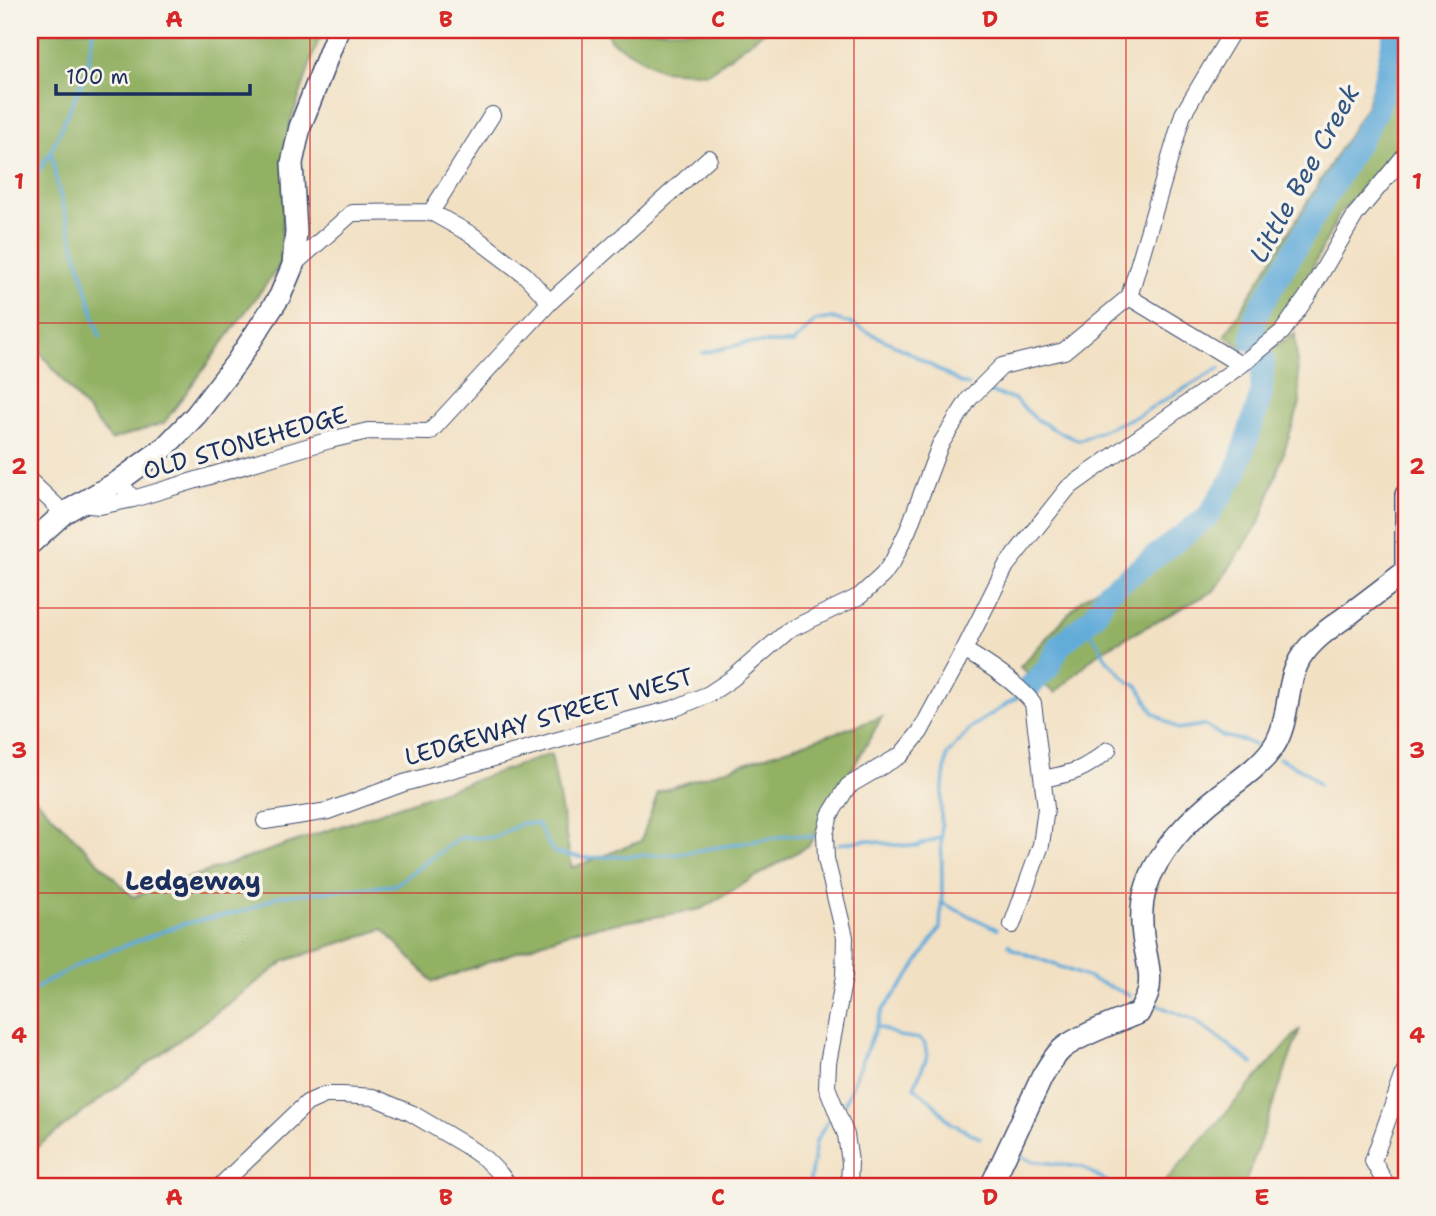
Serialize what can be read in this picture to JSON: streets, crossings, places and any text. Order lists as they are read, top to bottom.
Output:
{
  "streets": {
    "street": ["OLD STONEHEDGE", "LEDGEWAY STREET WEST"]
  },
  "districts": ["Ledgeway"],
  "water": ["Little Bee Creek"],
  "scale_bar": "100 m",
  "grid": {
    "columns": [
      "A",
      "B",
      "C",
      "D",
      "E"
    ],
    "rows": [
      "1",
      "2",
      "3",
      "4"
    ]
  }
}
